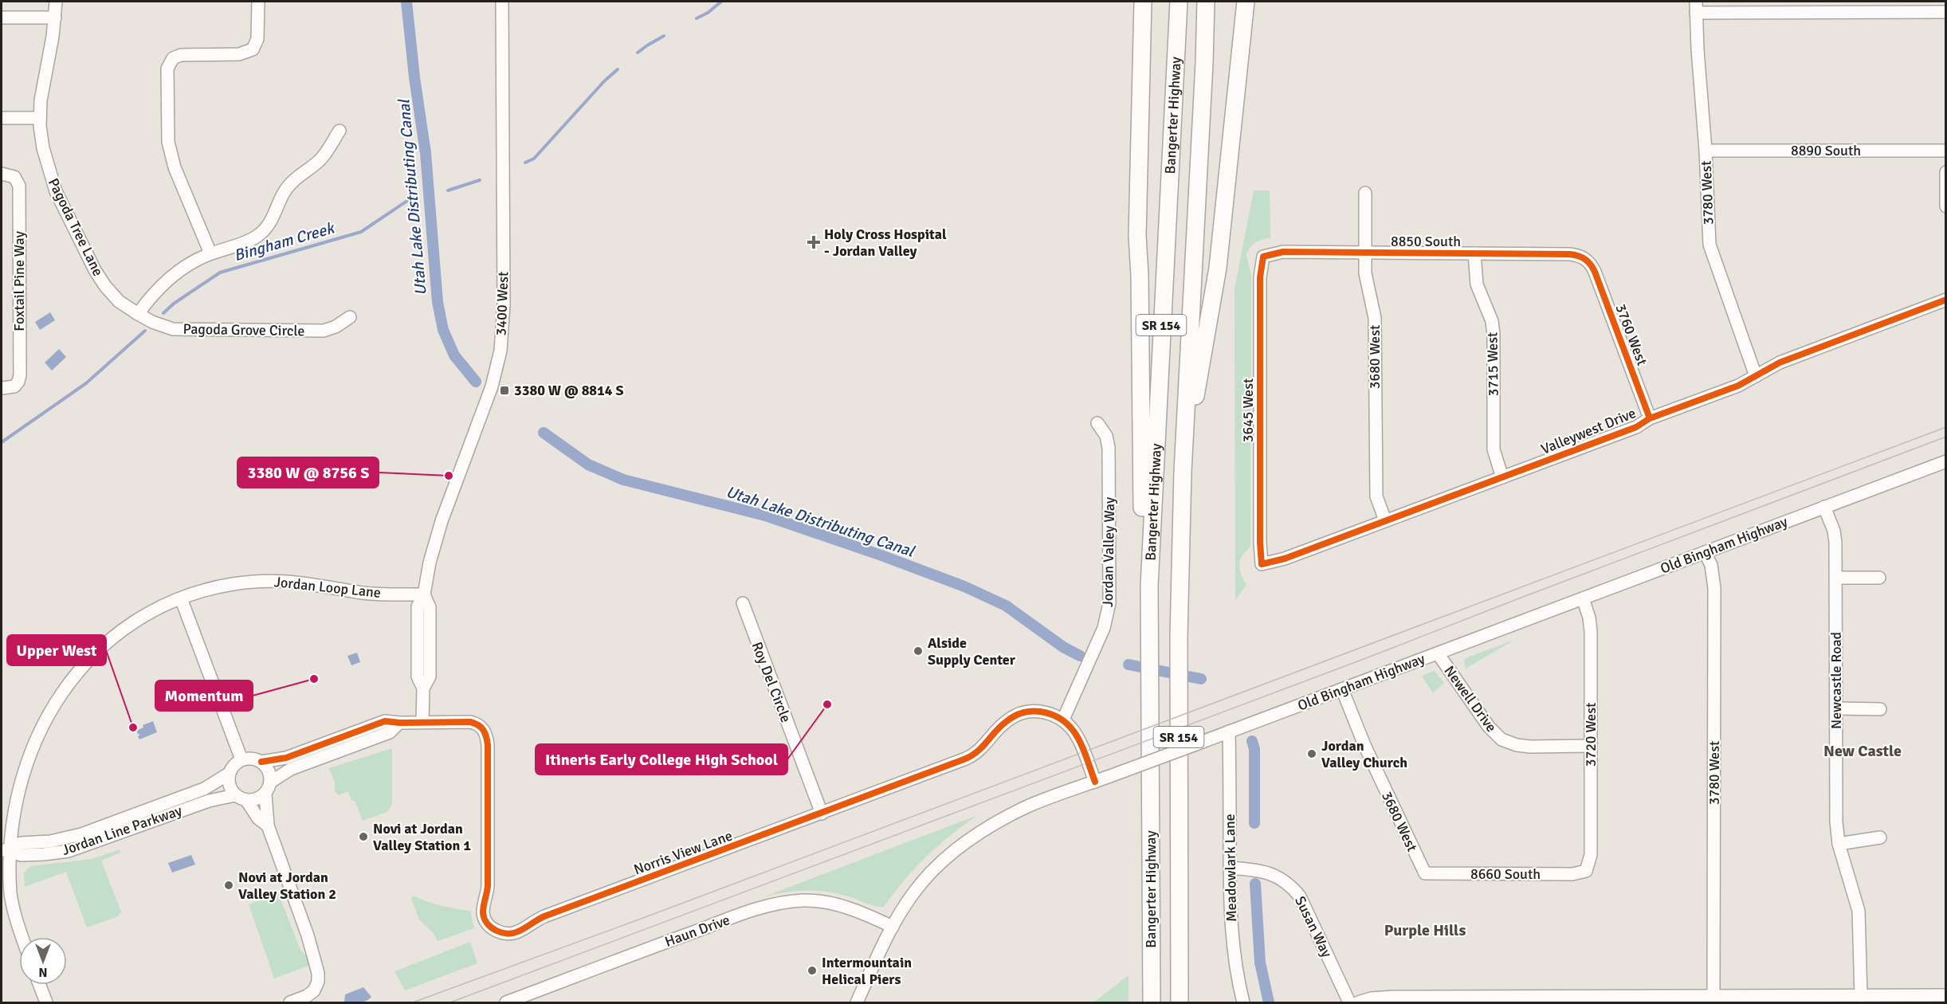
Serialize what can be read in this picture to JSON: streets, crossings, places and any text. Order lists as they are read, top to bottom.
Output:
{
  "streets": {
    "highway": ["Bangerter Highway", "SR 154"],
    "street": [
      "8890 South",
      "3780 West",
      "Pagoda Tree Lane",
      "8850 South",
      "Foxtail Pine Way",
      "3400 West",
      "Pagoda Grove Circle",
      "3760 West",
      "3680 West",
      "3715 West",
      "3645 West",
      "Valleywest Drive",
      "Old Bingham Highway",
      "Jordan Valley Way",
      "Jordan Loop Lane",
      "Newcastle Road",
      "Roy Del Circle",
      "Newell Drive",
      "3720 West",
      "Jordan Line Parkway",
      "Norris View Lane",
      "Meadowlark Lane",
      "8660 South",
      "Susan Way",
      "Haun Drive"
    ]
  },
  "crossings": [
    ["8890 South", "3780 West"],
    ["3780 West", "Valleywest Drive"],
    ["3780 West", "Old Bingham Highway"],
    ["Pagoda Tree Lane", "Pagoda Grove Circle"],
    ["8850 South", "3760 West"],
    ["8850 South", "3680 West"],
    ["8850 South", "3715 West"],
    ["8850 South", "3645 West"],
    ["3400 West", "Jordan Loop Lane"],
    ["3400 West", "Norris View Lane"],
    ["3760 West", "Valleywest Drive"],
    ["3680 West", "Valleywest Drive"],
    ["3680 West", "Old Bingham Highway"],
    ["3680 West", "8660 South"],
    ["3715 West", "Valleywest Drive"],
    ["3645 West", "Valleywest Drive"],
    ["Old Bingham Highway", "Newcastle Road"],
    ["Old Bingham Highway", "Newell Drive"],
    ["Old Bingham Highway", "3720 West"],
    ["Old Bingham Highway", "Meadowlark Lane"],
    ["Old Bingham Highway", "Haun Drive"],
    ["Jordan Valley Way", "Norris View Lane"],
    ["Jordan Loop Lane", "Jordan Line Parkway"],
    ["Roy Del Circle", "Norris View Lane"],
    ["Newell Drive", "3720 West"],
    ["3720 West", "8660 South"],
    ["Meadowlark Lane", "Susan Way"]
  ],
  "districts": ["New Castle", "Purple Hills"],
  "water": ["Utah Lake Distributing Canal", "Bingham Creek"],
  "places": {
    "health": ["Holy Cross Hospital - Jordan Valley"],
    "transit": ["3380 W @ 8814 S"],
    "other": [
      "3380 W @ 8756 S",
      "Alside Supply Center",
      "Momentum",
      "Itineris Early College High School",
      "Upper West",
      "Jordan Valley Church",
      "Novi at Jordan Valley Station 1",
      "Novi at Jordan Valley Station 2",
      "Intermountain Helical Piers"
    ]
  },
  "north": "bottom"
}
